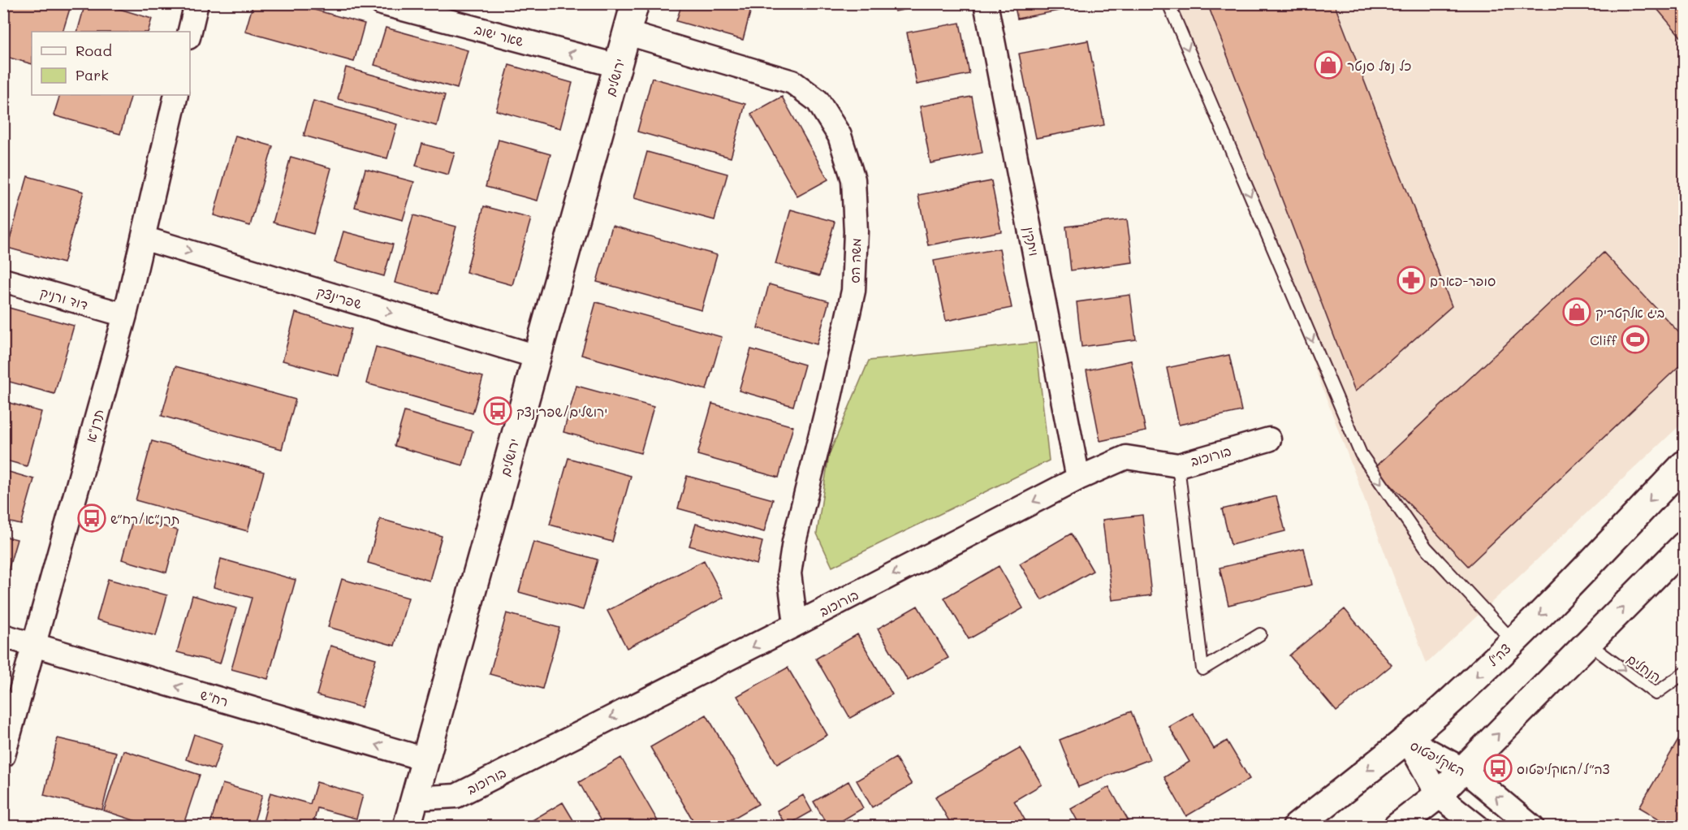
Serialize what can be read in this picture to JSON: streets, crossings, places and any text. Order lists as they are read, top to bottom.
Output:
{
  "streets": {
    "main road": ["ירושלים", "צה\"ל"],
    "street": [
      "שאר ישוב",
      "ויתקין",
      "משה הס",
      "שפרינצק",
      "דוד ורניק",
      "תרנ\"א",
      "בורוכוב",
      "רח\"ש",
      "האקליפטוס"
    ],
    "lane": ["הנחלים"]
  },
  "crossings": [
    ["שאר ישוב", "ירושלים"],
    ["ירושלים", "משה הס"],
    ["ירושלים", "שפרינצק"],
    ["ירושלים", "בורוכוב"],
    ["ירושלים", "רח\"ש"],
    ["ויתקין", "בורוכוב"],
    ["משה הס", "בורוכוב"],
    ["שפרינצק", "תרנ\"א"],
    ["דוד ורניק", "תרנ\"א"],
    ["תרנ\"א", "רח\"ש"],
    ["צה\"ל", "האקליפטוס"]
  ],
  "one_way": [
    "שאר ישוב",
    "שפרינצק",
    "בורוכוב",
    "הנחלים",
    "רח\"ש"
  ],
  "places": {
    "shop": ["כל נעל סנטר", "ביג אלקטריק"],
    "pharmacy": ["סופר-פארם"],
    "sports": ["Cliff"],
    "bus stop": ["ירושלים/שפרינצק", "תרנ״א/רח״ש", "צה״ל/האקליפטוס"]
  },
  "legend": ["Road", "Park"]
}
